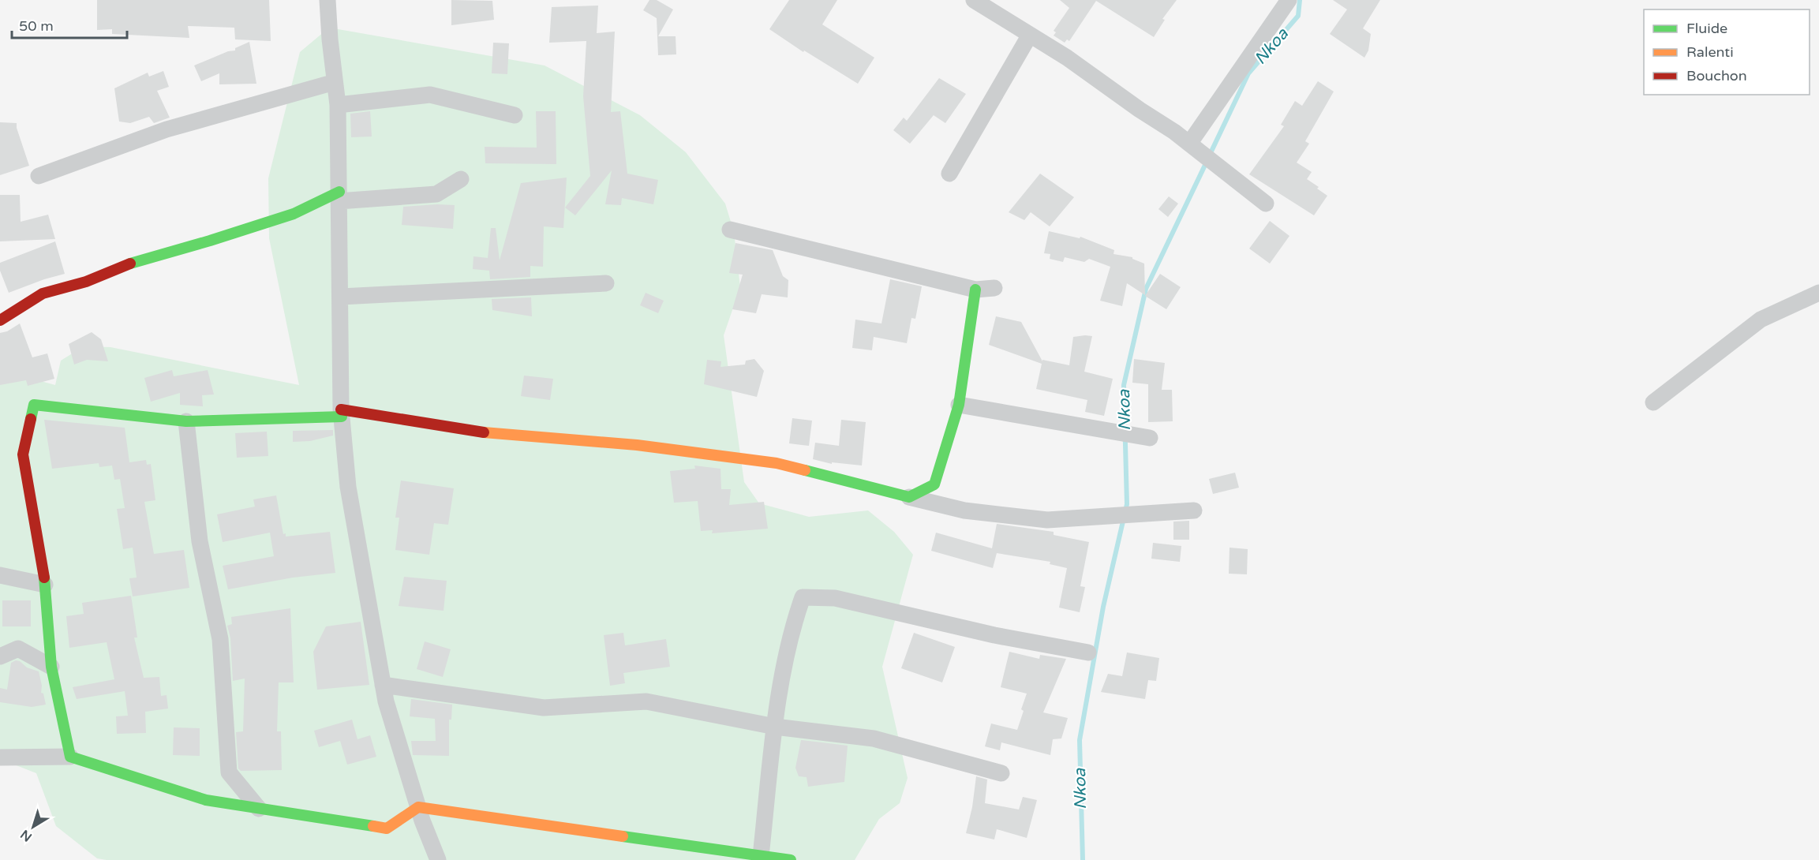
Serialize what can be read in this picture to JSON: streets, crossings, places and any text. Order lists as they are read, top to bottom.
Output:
{
  "water": ["Nkoa"],
  "legend": ["Fluide", "Ralenti", "Bouchon"],
  "scale_bar": "50 m",
  "north": "bottom left"
}
